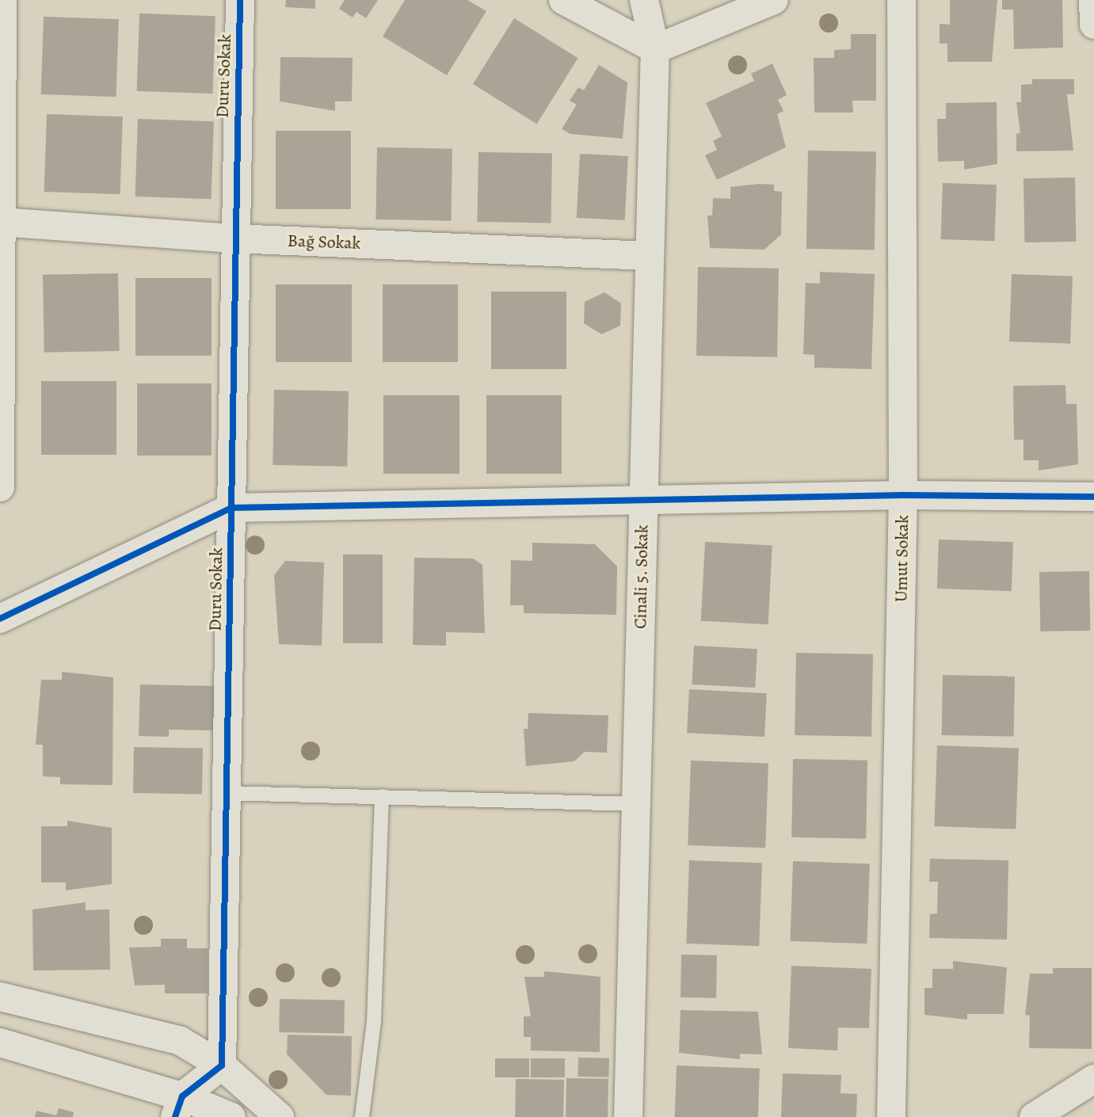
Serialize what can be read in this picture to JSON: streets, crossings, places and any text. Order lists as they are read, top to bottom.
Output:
{
  "streets": {
    "street": [
      "Duru Sokak",
      "Bağ Sokak",
      "Umut Sokak",
      "Cinali 5. Sokak"
    ]
  },
  "crossings": [
    ["Duru Sokak", "Bağ Sokak"],
    ["Bağ Sokak", "Cinali 5. Sokak"]
  ]
}
